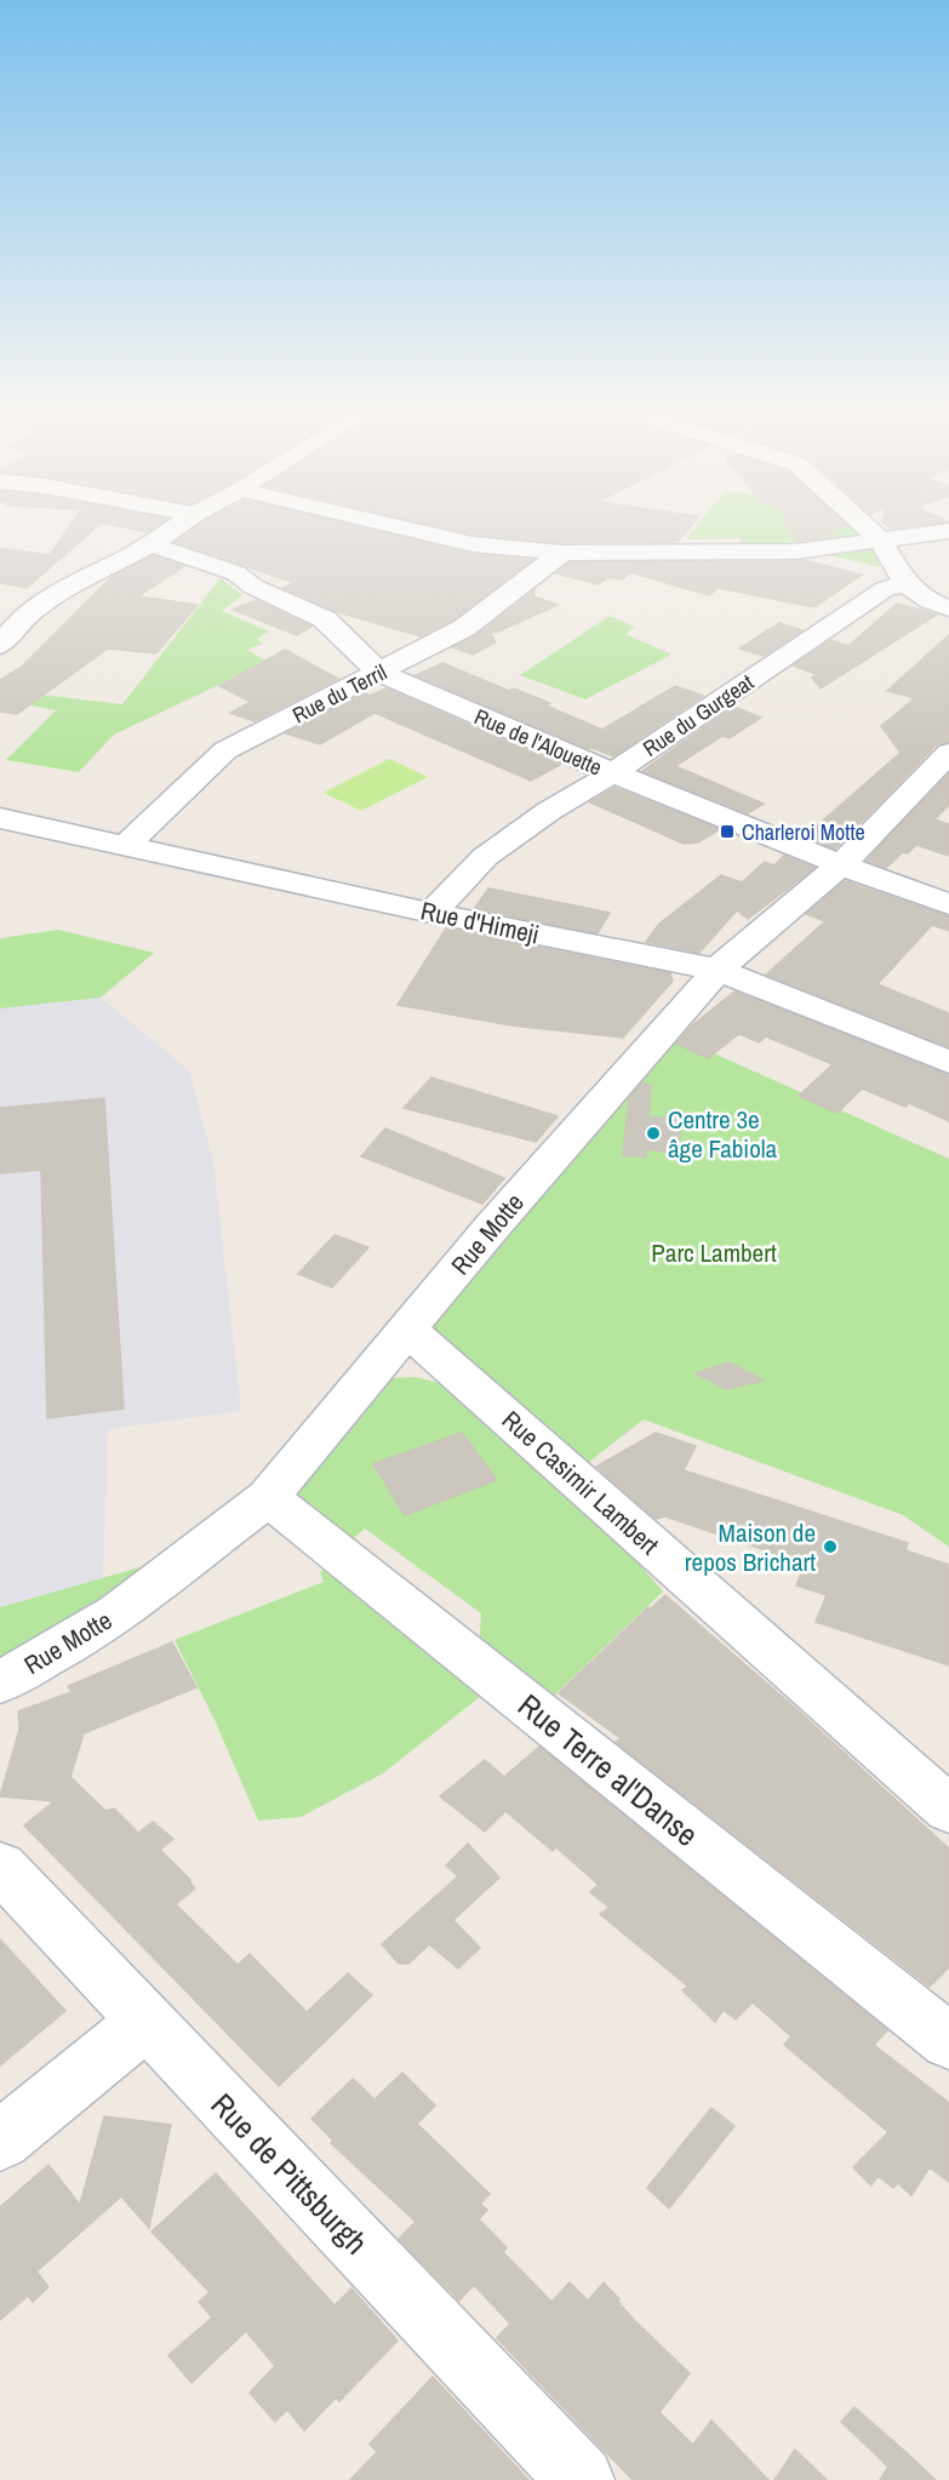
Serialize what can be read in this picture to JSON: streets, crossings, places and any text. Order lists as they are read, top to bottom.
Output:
{
  "streets": {
    "street": [
      "Rue du Terril",
      "Rue du Gurgeat",
      "Rue de l'Alouette",
      "Rue d'Himeji",
      "Rue Motte",
      "Rue Casimir Lambert",
      "Rue Terre al'Danse",
      "Rue de Pittsburgh"
    ]
  },
  "crossings": [
    ["Rue du Terril", "Rue de l'Alouette"],
    ["Rue du Terril", "Rue d'Himeji"],
    ["Rue du Gurgeat", "Rue de l'Alouette"],
    ["Rue du Gurgeat", "Rue d'Himeji"],
    ["Rue de l'Alouette", "Rue Motte"],
    ["Rue d'Himeji", "Rue Motte"],
    ["Rue Motte", "Rue Casimir Lambert"],
    ["Rue Motte", "Rue Terre al'Danse"]
  ],
  "parks": ["Parc Lambert"],
  "places": {
    "transit": ["Charleroi Motte"],
    "other": ["Centre 3e âge Fabiola", "Maison de repos Brichart"]
  }
}
